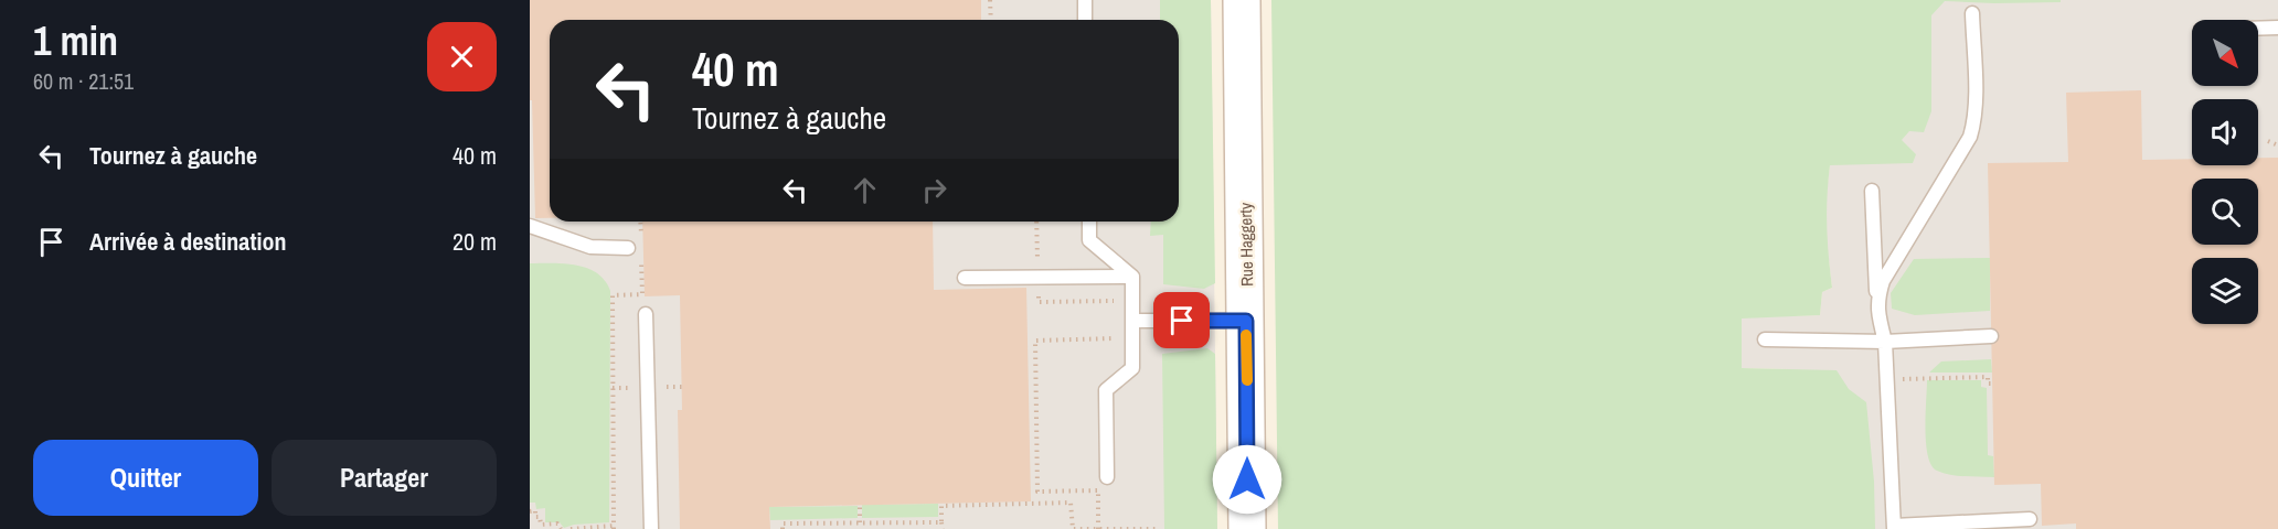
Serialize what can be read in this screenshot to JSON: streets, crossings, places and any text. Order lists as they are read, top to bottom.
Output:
{
  "streets": {
    "street": ["Rue Haggerty"]
  },
  "north": "bottom right",
  "page": {
    "heading": ["1 min", "60 m · 21:51"],
    "turn": ["40 m", "Tournez à gauche"],
    "list": [
      {
        "name": "Tournez à gauche",
        "value": "40 m"
      },
      {
        "name": "Arrivée à destination",
        "value": "20 m"
      }
    ],
    "buttons": ["Quitter", "Partager"]
  }
}
